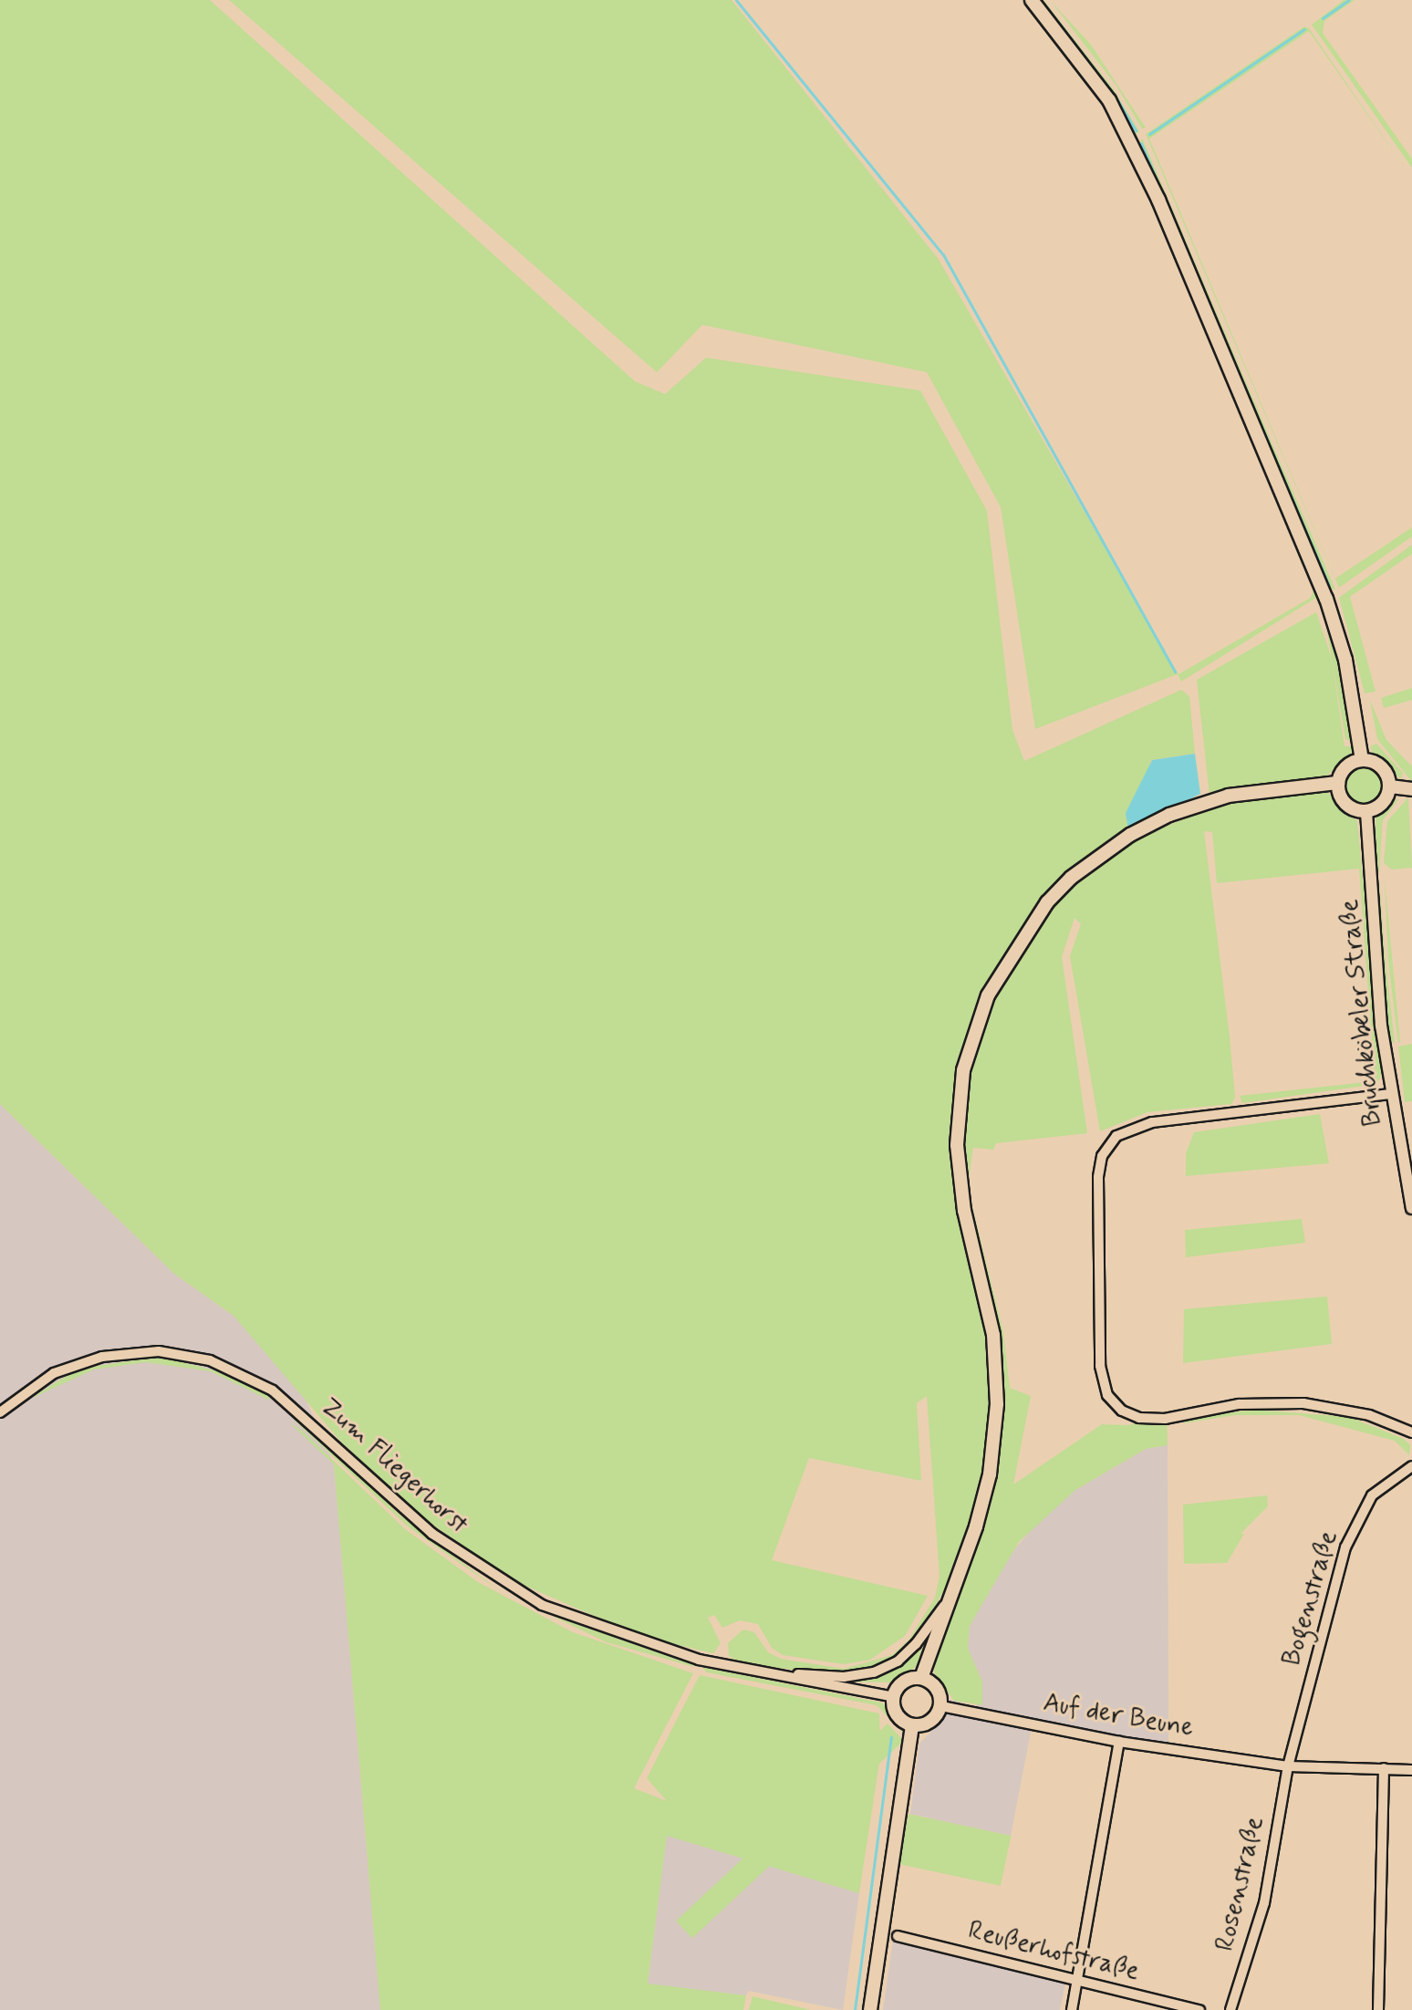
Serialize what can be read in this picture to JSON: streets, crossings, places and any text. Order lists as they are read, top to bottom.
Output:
{
  "streets": {
    "street": [
      "Bruchköbeler Straße",
      "Zum Fliegerhorst",
      "Bogenstraße",
      "Auf der Beune",
      "Rosenstraße",
      "Reußerhofstraße"
    ]
  },
  "crossings": [
    ["Zum Fliegerhorst", "Auf der Beune"],
    ["Bogenstraße", "Auf der Beune"],
    ["Bogenstraße", "Rosenstraße"],
    ["Auf der Beune", "Rosenstraße"]
  ]
}
